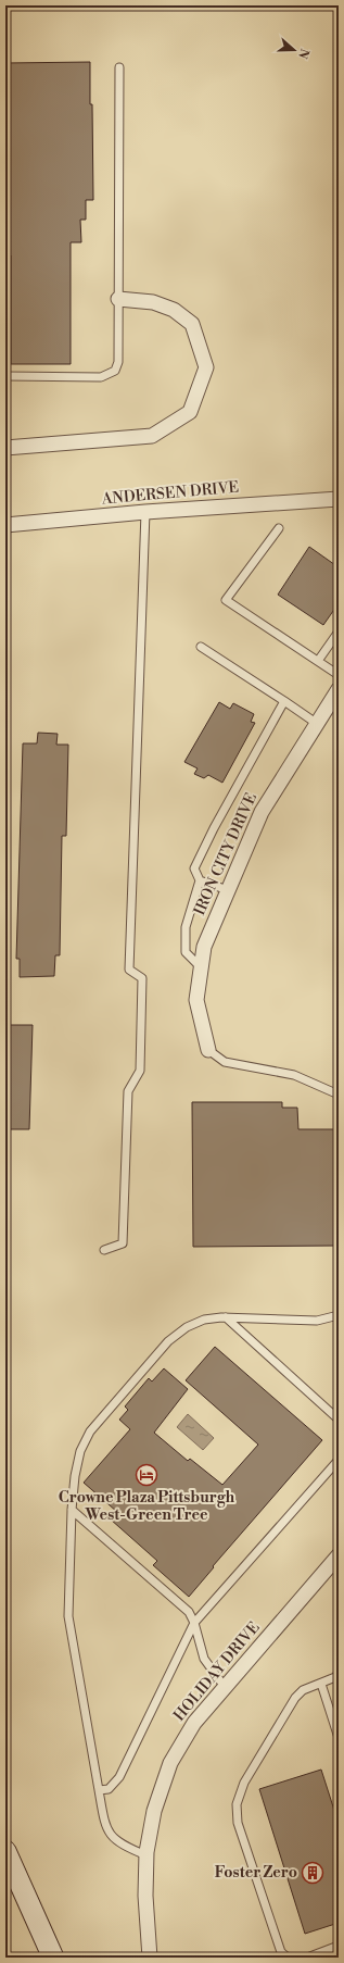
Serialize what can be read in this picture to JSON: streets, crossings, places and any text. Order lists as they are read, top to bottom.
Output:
{
  "streets": {
    "street": ["ANDERSEN DRIVE", "IRON CITY DRIVE", "HOLIDAY DRIVE"]
  },
  "places": {
    "hotel": ["Crowne Plaza Pittsburgh West-Green Tree"],
    "building": ["Foster Zero"]
  },
  "north": "right"
}
